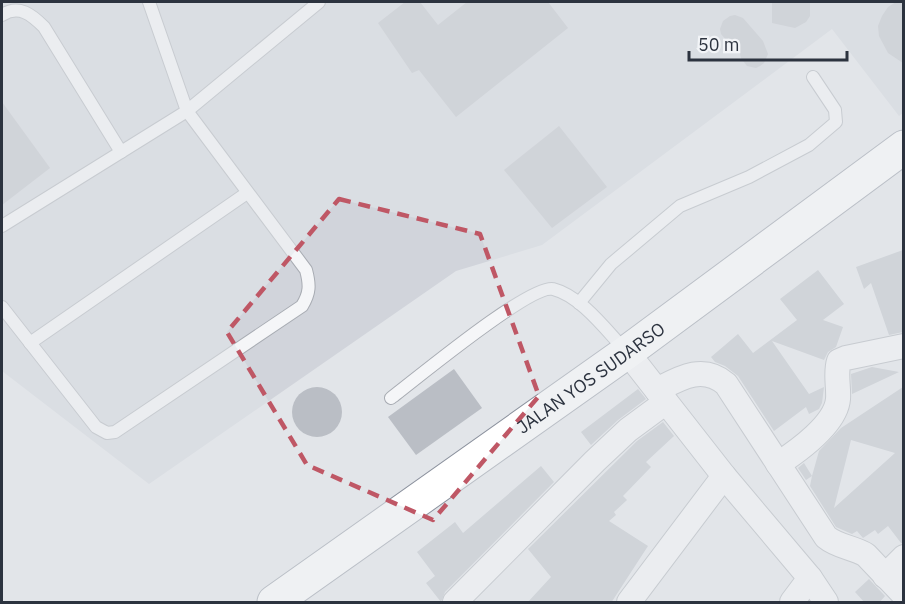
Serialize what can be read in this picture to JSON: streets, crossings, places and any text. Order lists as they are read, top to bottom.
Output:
{
  "streets": {
    "highway": ["JALAN YOS SUDARSO"]
  },
  "scale_bar": "50 m"
}
